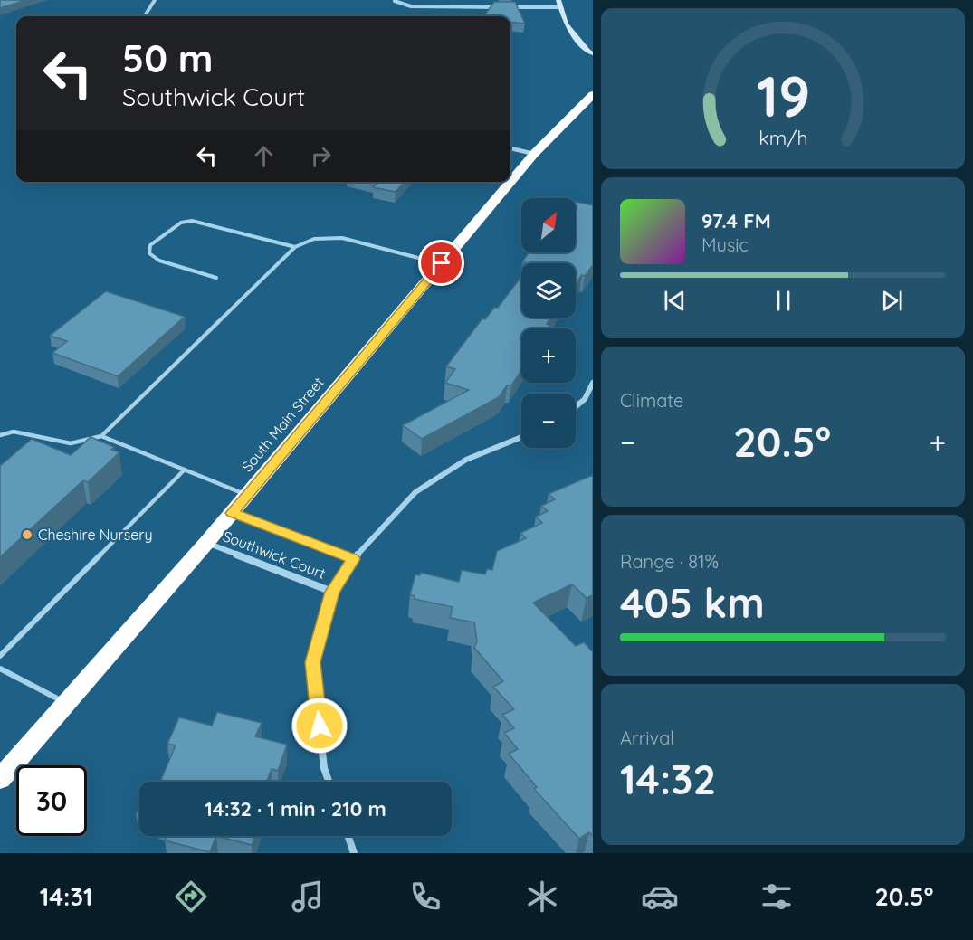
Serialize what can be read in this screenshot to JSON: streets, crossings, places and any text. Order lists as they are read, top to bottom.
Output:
{
  "streets": {
    "highway": ["South Main Street"],
    "street": ["Southwick Court"]
  },
  "crossings": [
    ["South Main Street", "Southwick Court"]
  ],
  "places": ["Cheshire Nursery"],
  "north": "top right",
  "page": {
    "turn": ["50 m", "Southwick Court"],
    "map_buttons": ["+", "−"],
    "song": ["97.4 FM", "Music"],
    "tile": [
      "Climate",
      ["Range · 81%", "405 km"],
      ["Arrival", "14:32"]
    ],
    "heat": ["−", "20.5°", "+"],
    "limit": "30",
    "trip": "14:32 · 1 min · 210 m",
    "tabs": ["14:31", "20.5°"],
    "gauge": ["19", "km/h"]
  }
}
